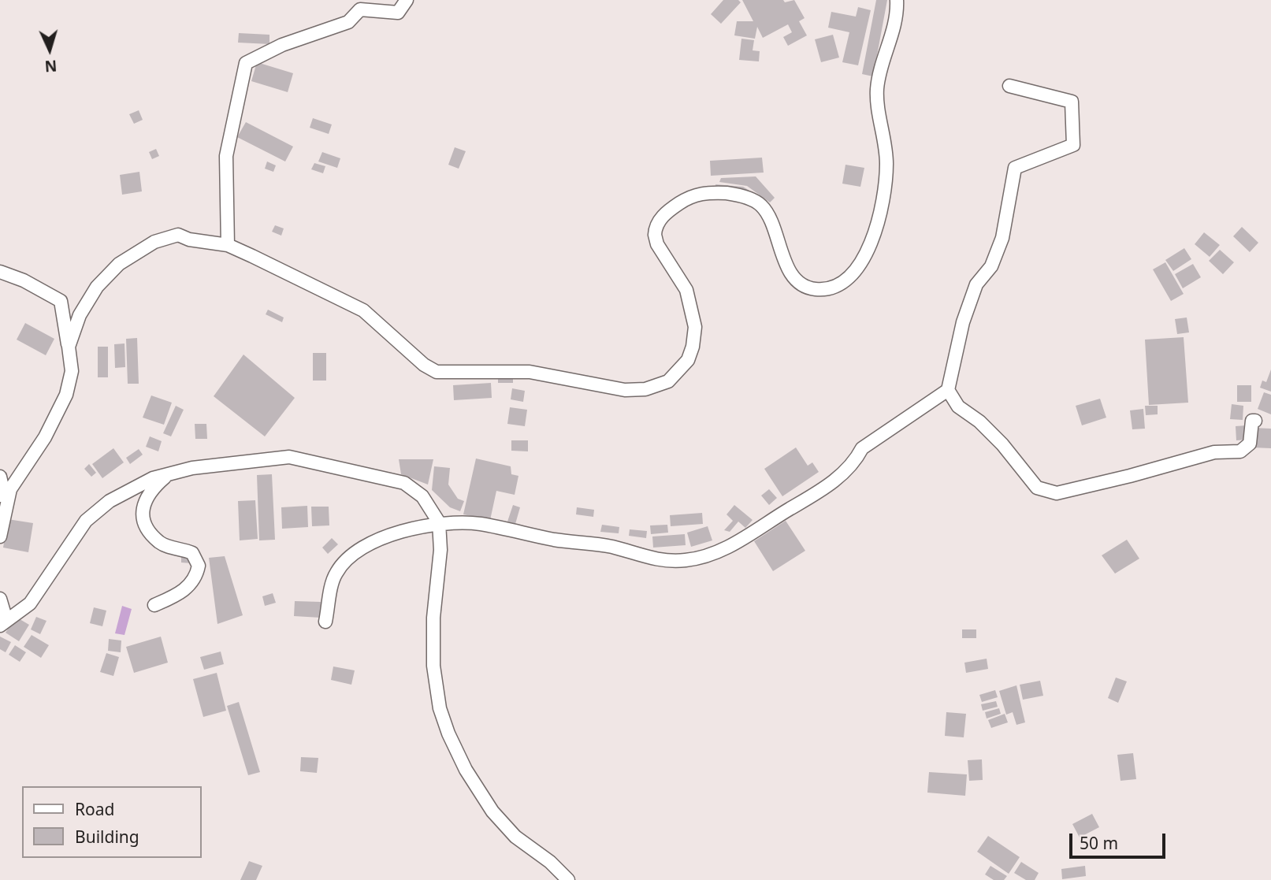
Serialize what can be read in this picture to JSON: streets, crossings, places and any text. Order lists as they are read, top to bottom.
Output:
{
  "legend": ["Road", "Building"],
  "scale_bar": "50 m",
  "north": "bottom"
}
